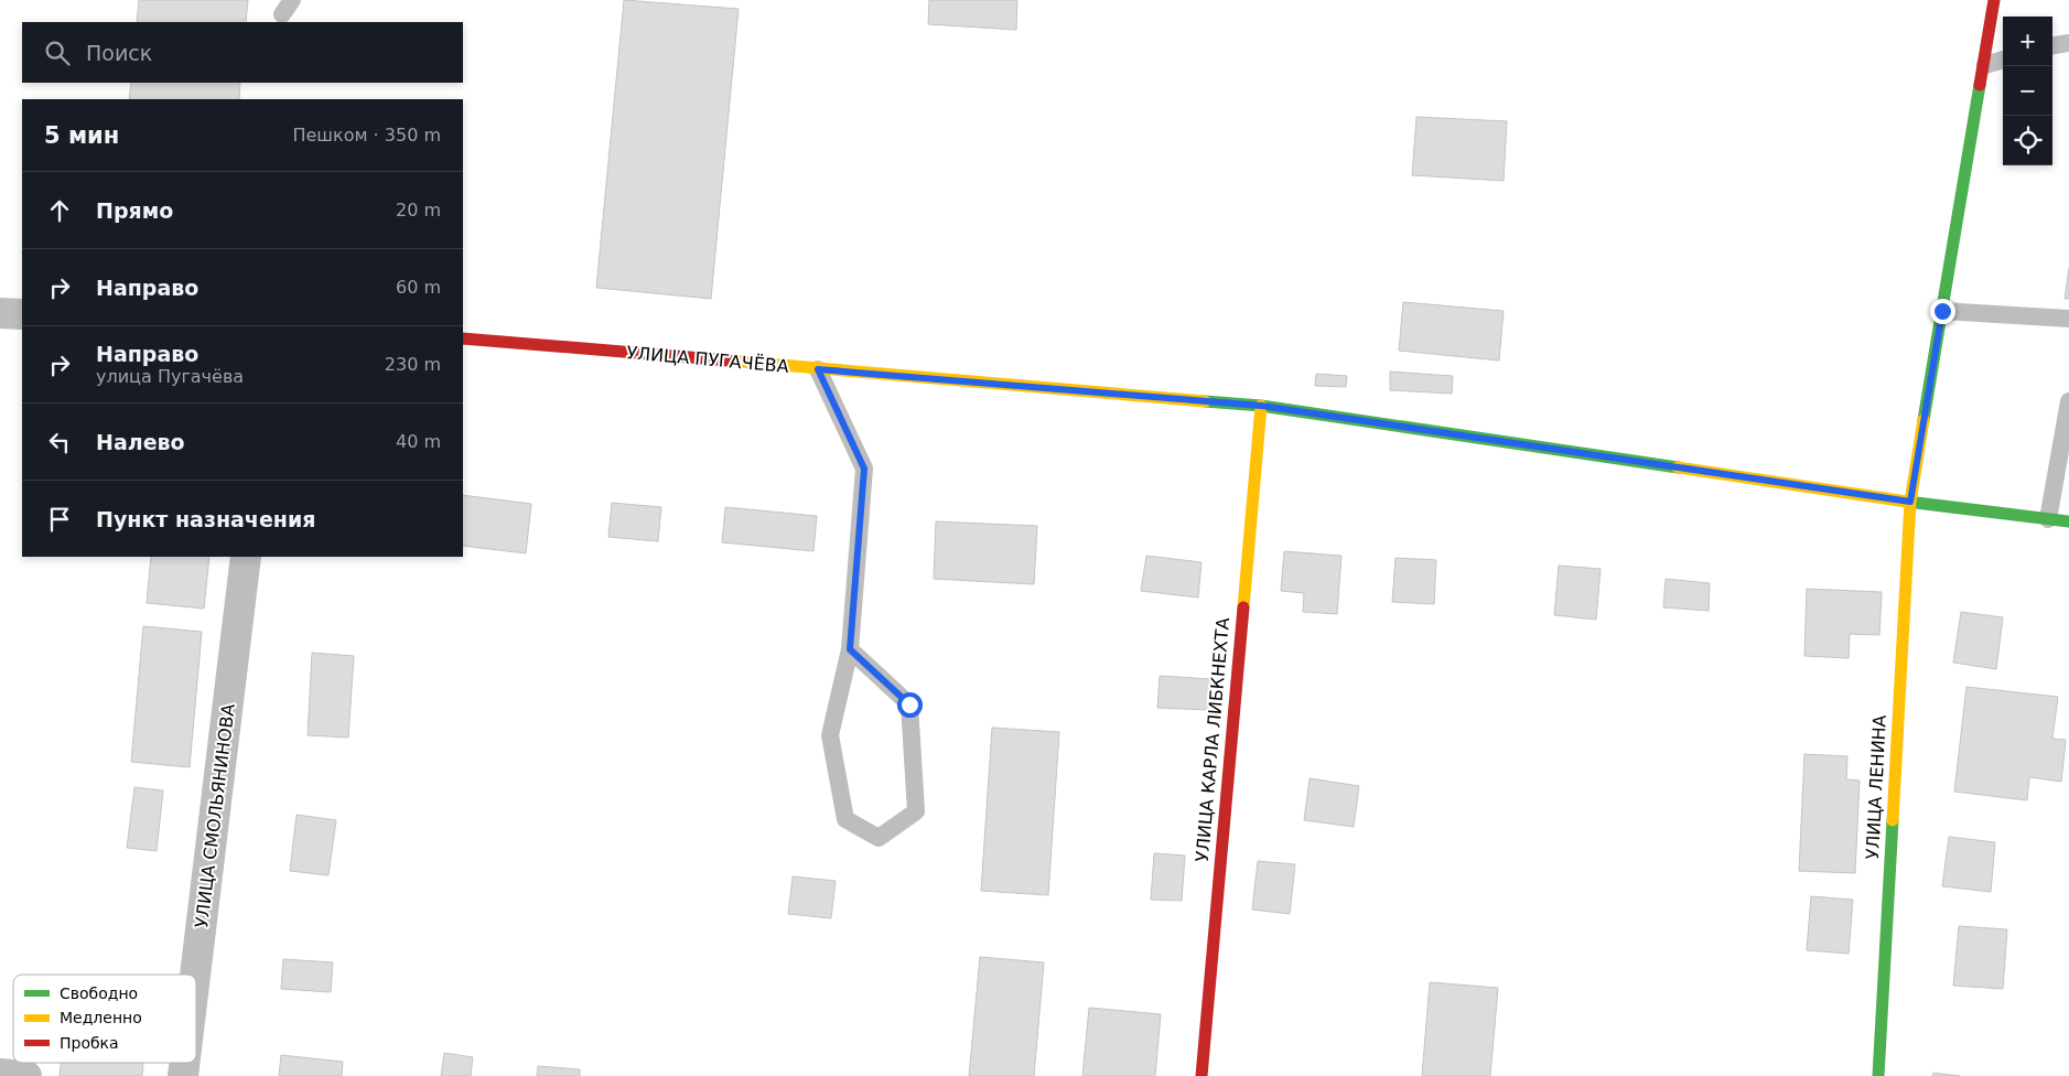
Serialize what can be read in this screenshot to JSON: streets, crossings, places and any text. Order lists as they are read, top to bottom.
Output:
{
  "streets": {
    "street": [
      "УЛИЦА ПУГАЧЁВА",
      "УЛИЦА КАРЛА ЛИБКНЕХТА",
      "УЛИЦА ЛЕНИНА",
      "УЛИЦА СМОЛЬЯНИНОВА"
    ]
  },
  "crossings": [
    ["УЛИЦА ПУГАЧЁВА", "УЛИЦА КАРЛА ЛИБКНЕХТА"],
    ["УЛИЦА ПУГАЧЁВА", "УЛИЦА ЛЕНИНА"]
  ],
  "legend": ["Свободно", "Медленно", "Пробка"],
  "page": {
    "map_buttons": ["+", "−"],
    "search": "Поиск",
    "heading": ["5 мин", "Пешком · 350 m"],
    "list": [
      ["Прямо", "20 m"],
      ["Направо", "60 m"],
      ["Направо", "улица Пугачёва", "230 m"],
      ["Налево", "40 m"],
      "Пункт назначения"
    ]
  }
}
